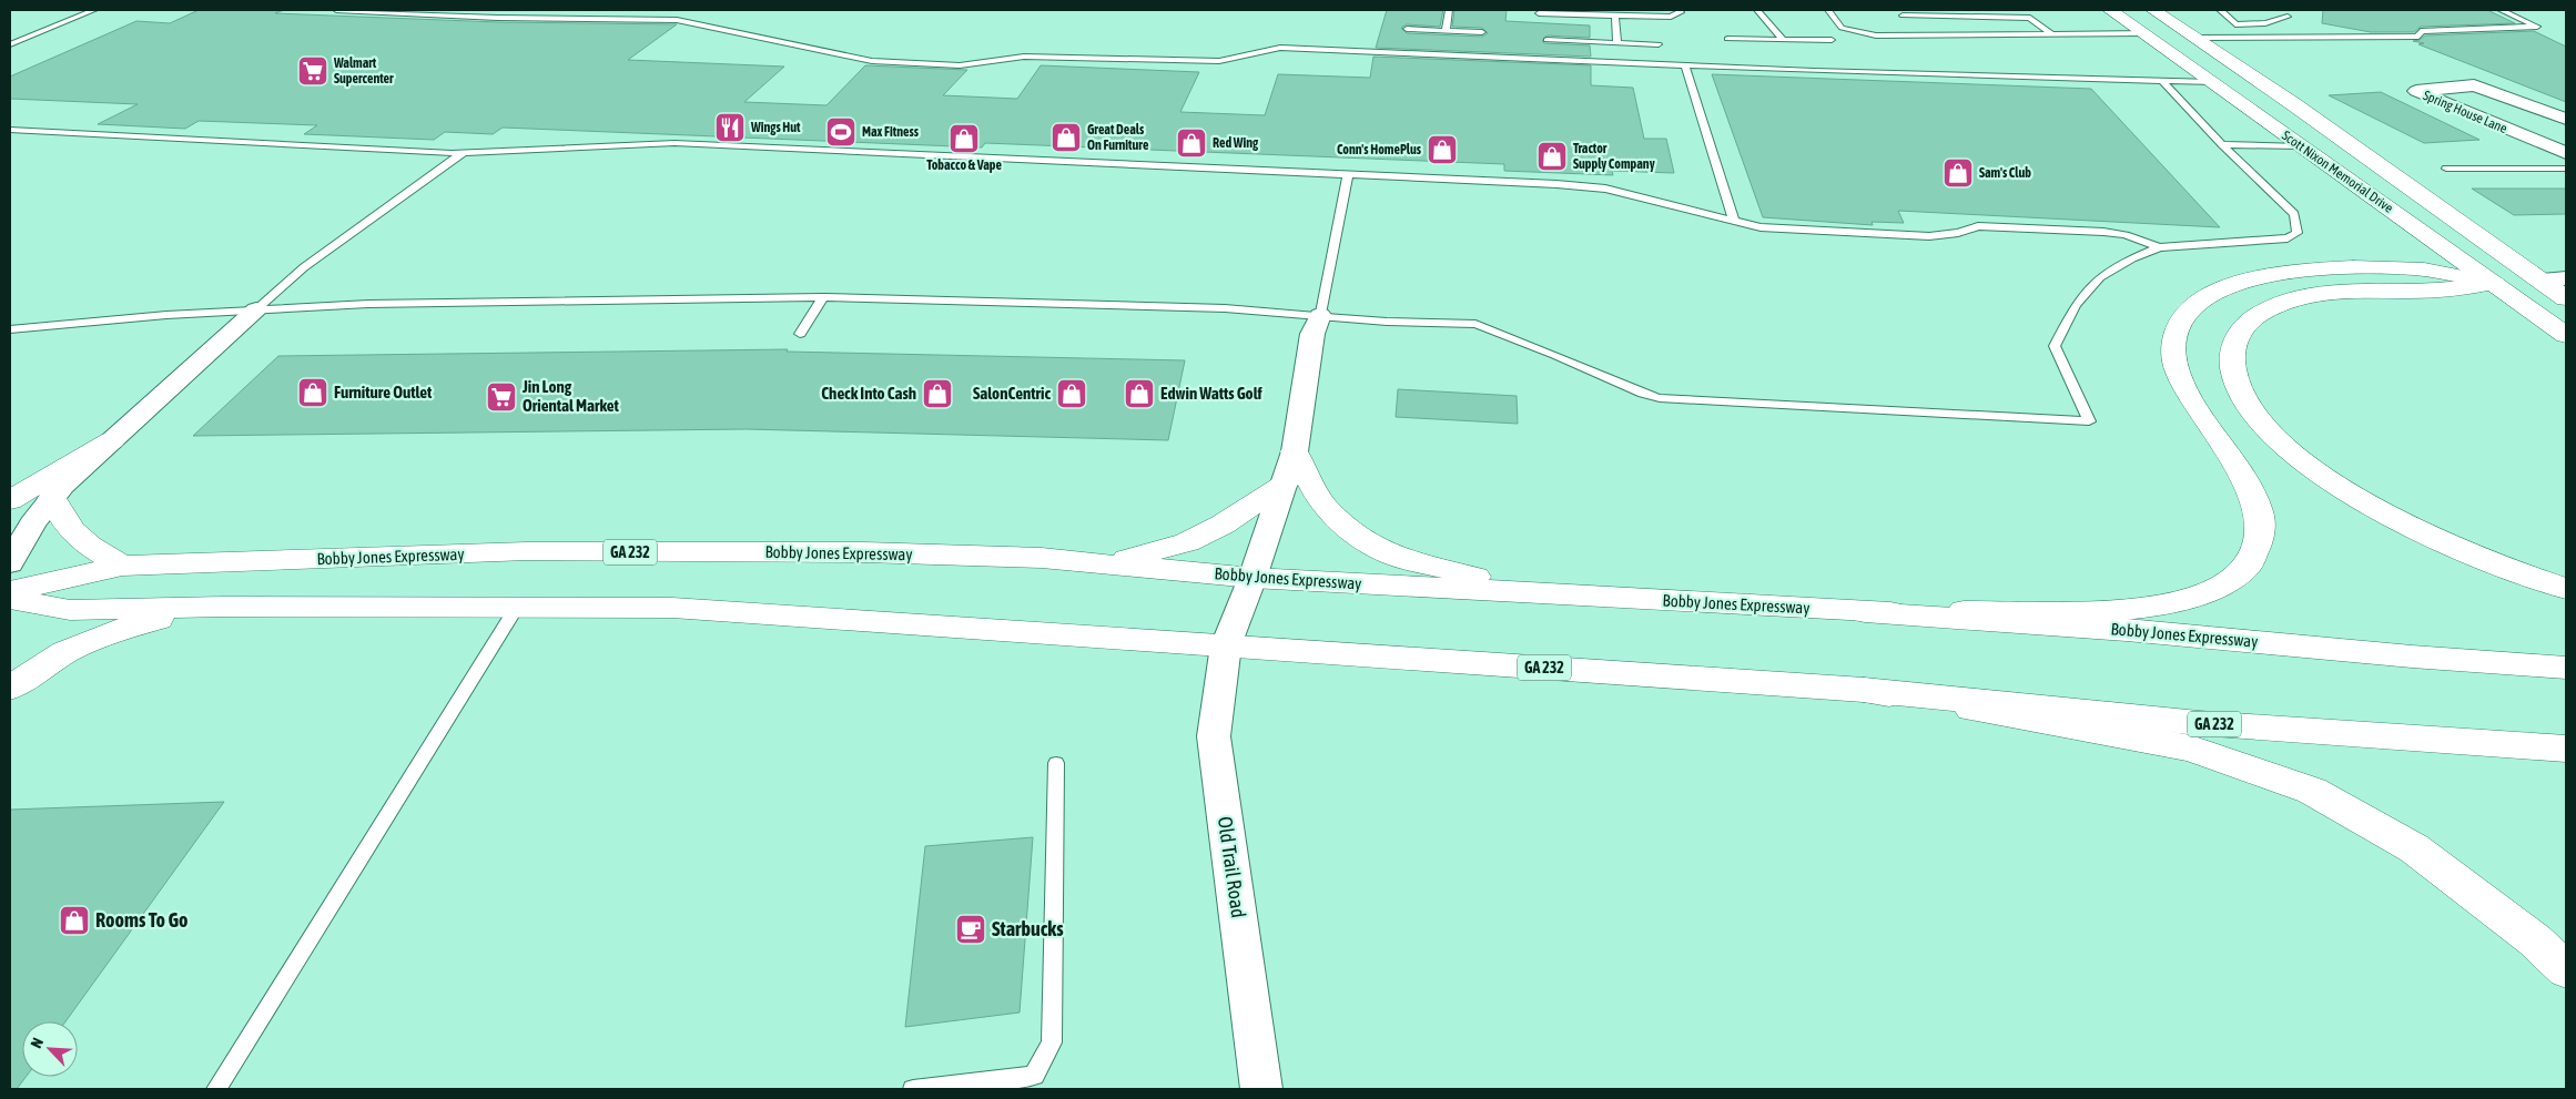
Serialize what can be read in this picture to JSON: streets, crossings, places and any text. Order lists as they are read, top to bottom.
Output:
{
  "streets": {
    "main road": ["Scott Nixon Memorial Drive", "GA 232", "Bobby Jones Expressway"],
    "street": ["Spring House Lane", "Old Trail Road"]
  },
  "crossings": [
    ["GA 232", "Old Trail Road"],
    ["Bobby Jones Expressway", "Old Trail Road"]
  ],
  "places": {
    "supermarket": ["Walmart Supercenter", "Jin Long Oriental Market"],
    "restaurant": ["Wings Hut"],
    "sports": ["Max Fitness"],
    "shop": [
      "Great Deals On Furniture",
      "Tobacco & Vape",
      "Red Wing",
      "Conn's HomePlus",
      "Tractor Supply Company",
      "Sam's Club",
      "Furniture Outlet",
      "Check Into Cash",
      "SalonCentric",
      "Edwin Watts Golf",
      "Rooms To Go"
    ],
    "cafe": ["Starbucks"]
  },
  "north": "top left"
}
